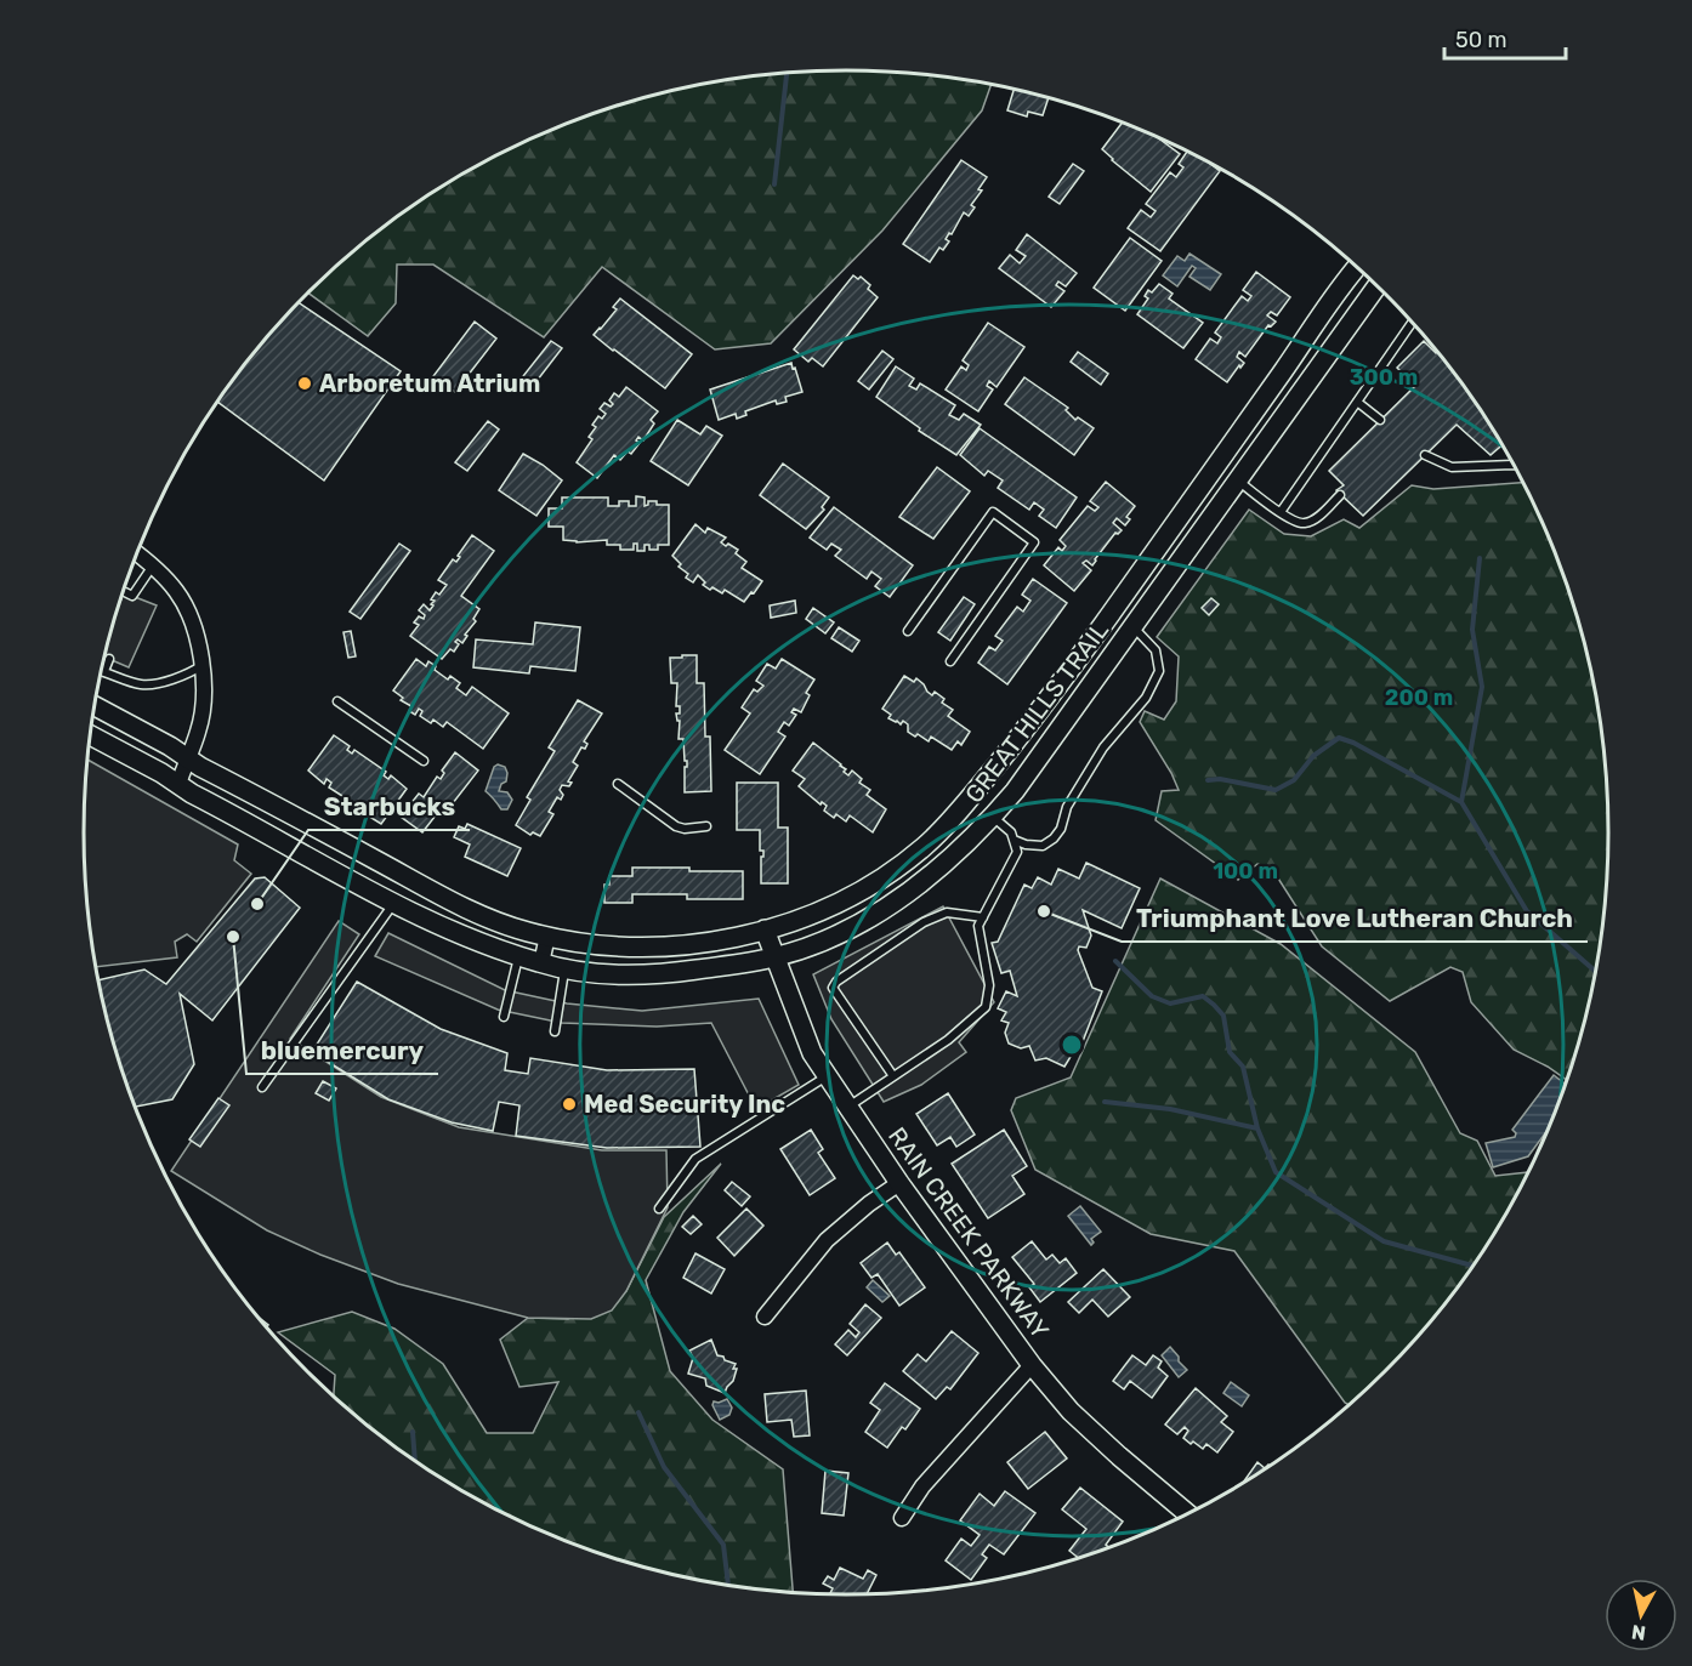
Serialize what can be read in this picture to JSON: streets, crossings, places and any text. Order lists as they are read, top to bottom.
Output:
{
  "streets": {
    "street": ["GREAT HILLS TRAIL", "RAIN CREEK PARKWAY"]
  },
  "crossings": [
    ["GREAT HILLS TRAIL", "RAIN CREEK PARKWAY"]
  ],
  "places": [
    "Arboretum Atrium",
    "Starbucks",
    "Triumphant Love Lutheran Church",
    "bluemercury",
    "Med Security Inc"
  ],
  "scale_bar": "50 m",
  "north": "bottom",
  "rings": ["300 m", "200 m", "100 m"]
}
